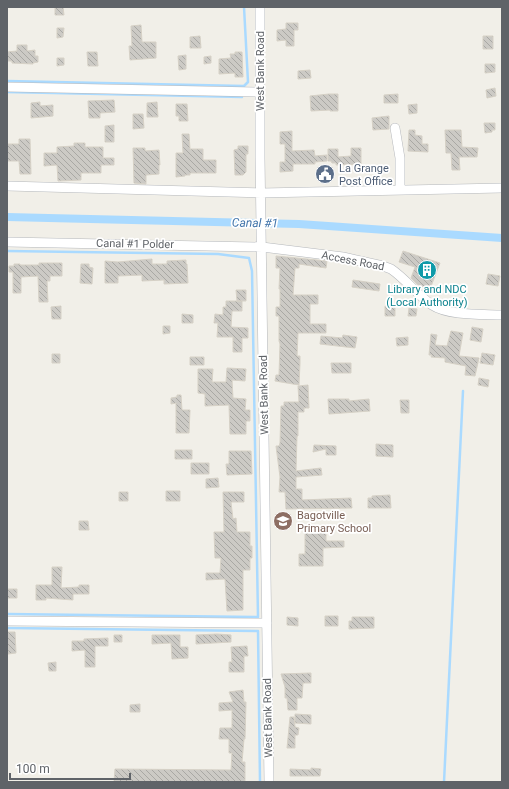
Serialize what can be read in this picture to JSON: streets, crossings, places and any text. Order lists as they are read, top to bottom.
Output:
{
  "streets": {
    "street": ["West Bank Road", "Canal #1 Polder", "Access Road"]
  },
  "crossings": [
    ["West Bank Road", "Canal #1 Polder"],
    ["West Bank Road", "Access Road"],
    ["Canal #1 Polder", "Access Road"]
  ],
  "water": ["Canal #1"],
  "places": {
    "public building": ["La Grange Post Office"],
    "building": ["Library and NDC (Local Authority)"],
    "school or university": ["Bagotville Primary School"]
  },
  "scale_bar": "100 m"
}
